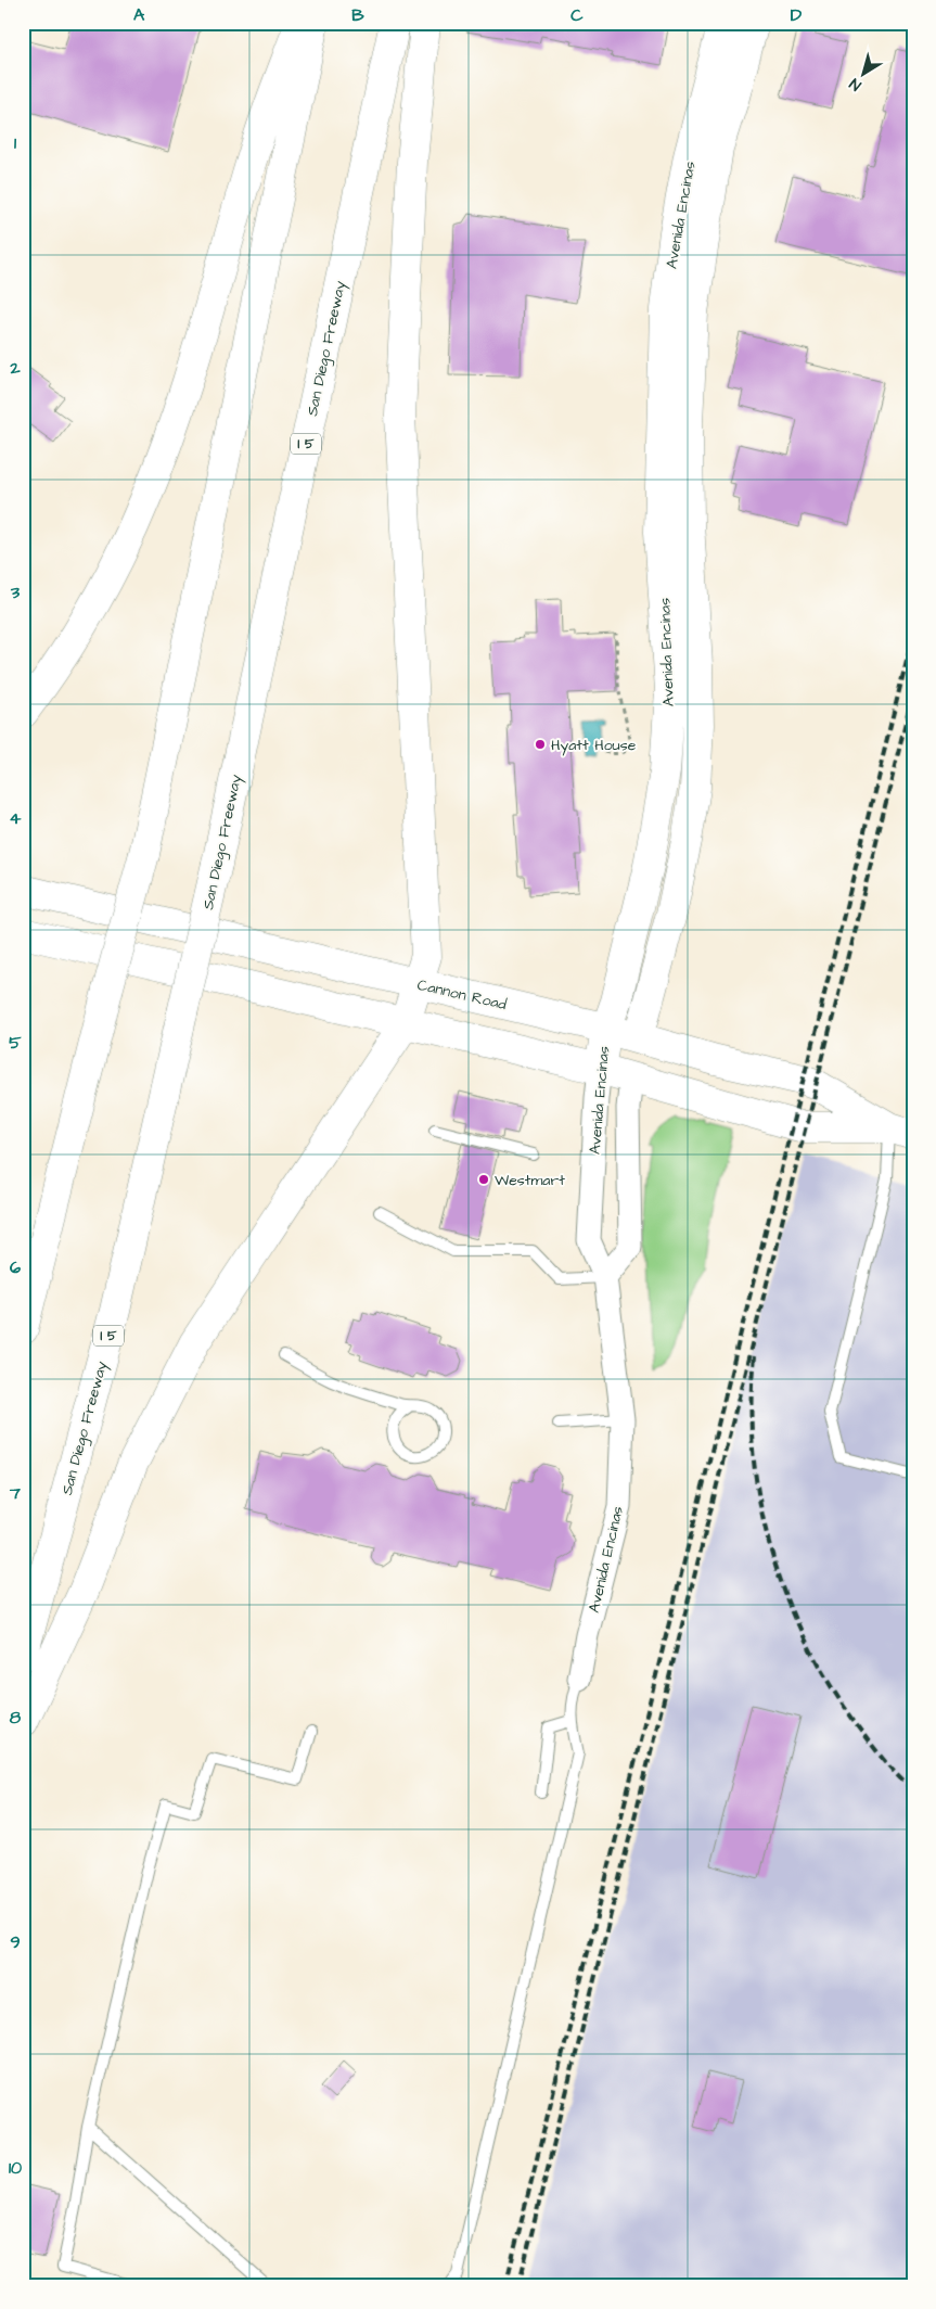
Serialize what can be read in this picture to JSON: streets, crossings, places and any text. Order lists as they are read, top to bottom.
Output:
{
  "streets": {
    "main road": [
      "Avenida Encinas",
      "San Diego Freeway",
      "I 5",
      "Cannon Road"
    ]
  },
  "crossings": [
    ["Avenida Encinas", "Cannon Road"]
  ],
  "places": ["Hyatt House", "Westmart"],
  "north": "bottom left",
  "grid": {
    "columns": [
      "A",
      "B",
      "C",
      "D"
    ],
    "rows": [
      "1",
      "2",
      "3",
      "4",
      "5",
      "6",
      "7",
      "8",
      "9",
      "10"
    ]
  }
}
